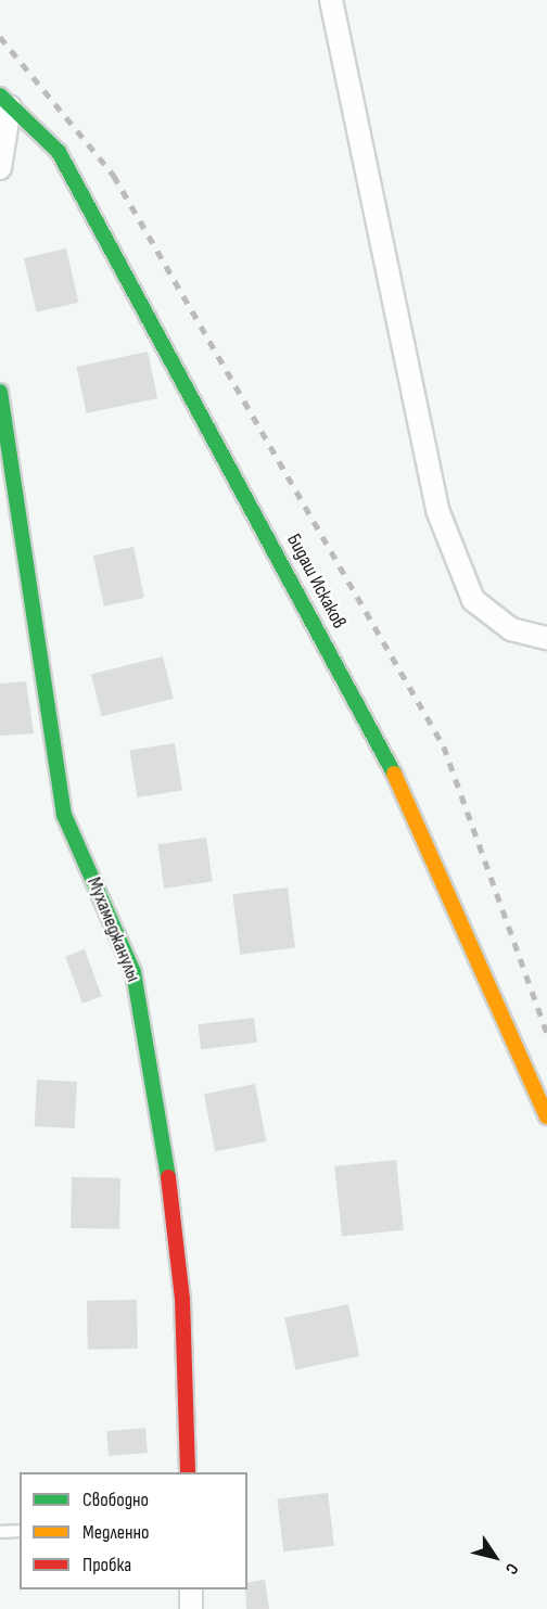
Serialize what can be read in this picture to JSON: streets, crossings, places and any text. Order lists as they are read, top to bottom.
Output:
{
  "streets": {
    "street": ["Бидаш Искаков", "Мухамеджанулы"]
  },
  "legend": ["Свободно", "Медленно", "Пробка"],
  "north": "bottom right"
}
